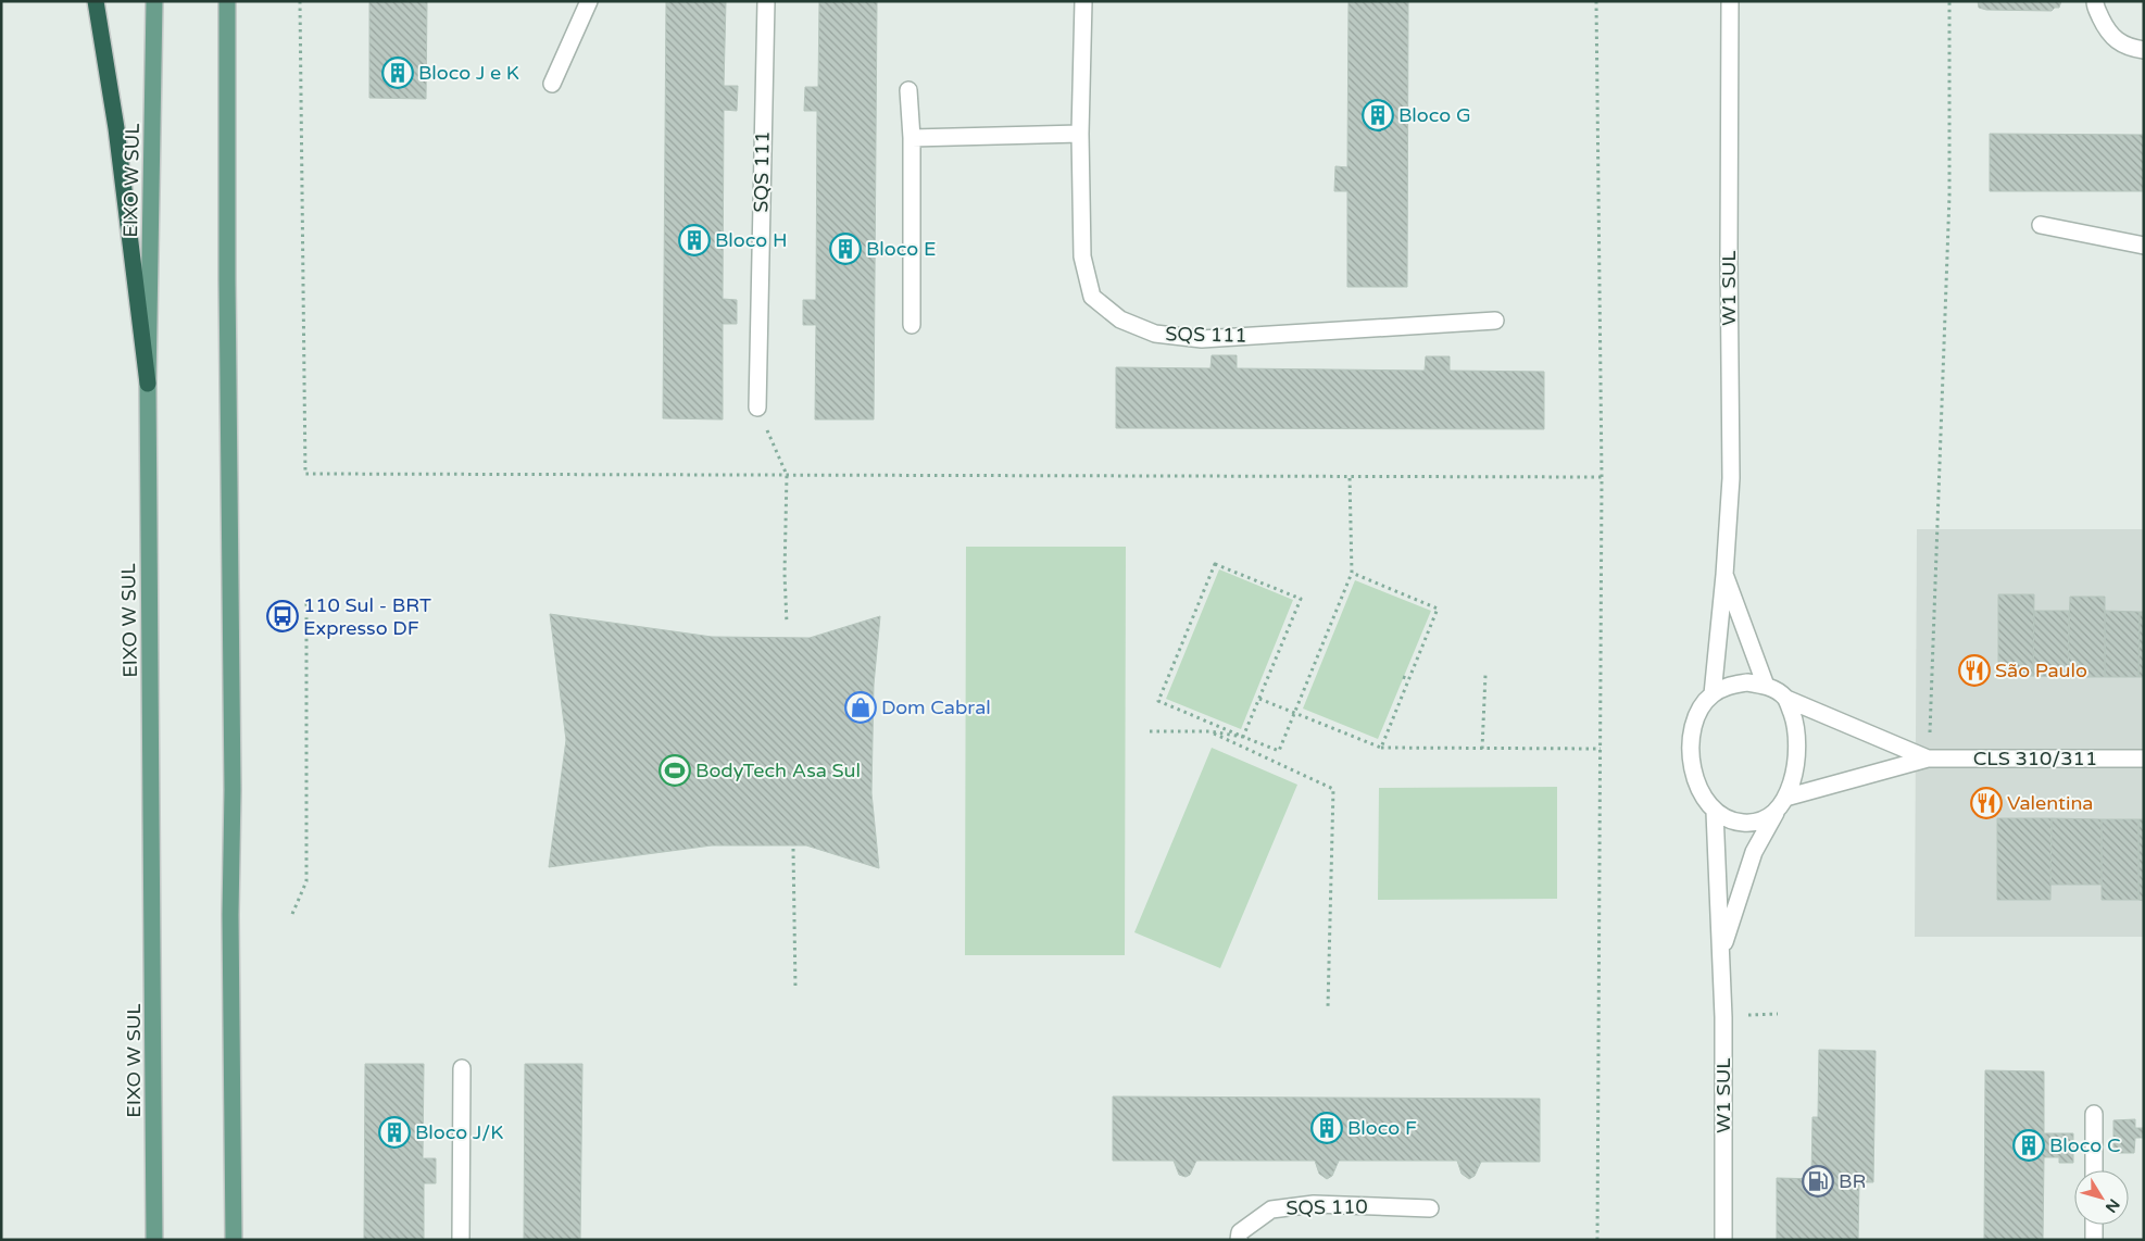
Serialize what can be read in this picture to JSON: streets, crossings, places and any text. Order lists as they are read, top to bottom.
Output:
{
  "streets": {
    "main road": ["EIXO W SUL"],
    "street": [
      "SQS 111",
      "W1 SUL",
      "CLS 310/311",
      "SQS 110"
    ]
  },
  "crossings": [
    ["W1 SUL", "CLS 310/311"]
  ],
  "places": {
    "building": [
      "Bloco J e K",
      "Bloco G",
      "Bloco H",
      "Bloco E",
      "Bloco F",
      "Bloco J/K",
      "Bloco C"
    ],
    "bus stop": ["110 Sul - BRT Expresso DF"],
    "restaurant": ["São Paulo", "Valentina"],
    "shop": ["Dom Cabral"],
    "sports": ["BodyTech Asa Sul"],
    "fuel station": ["BR"]
  },
  "north": "bottom right"
}
